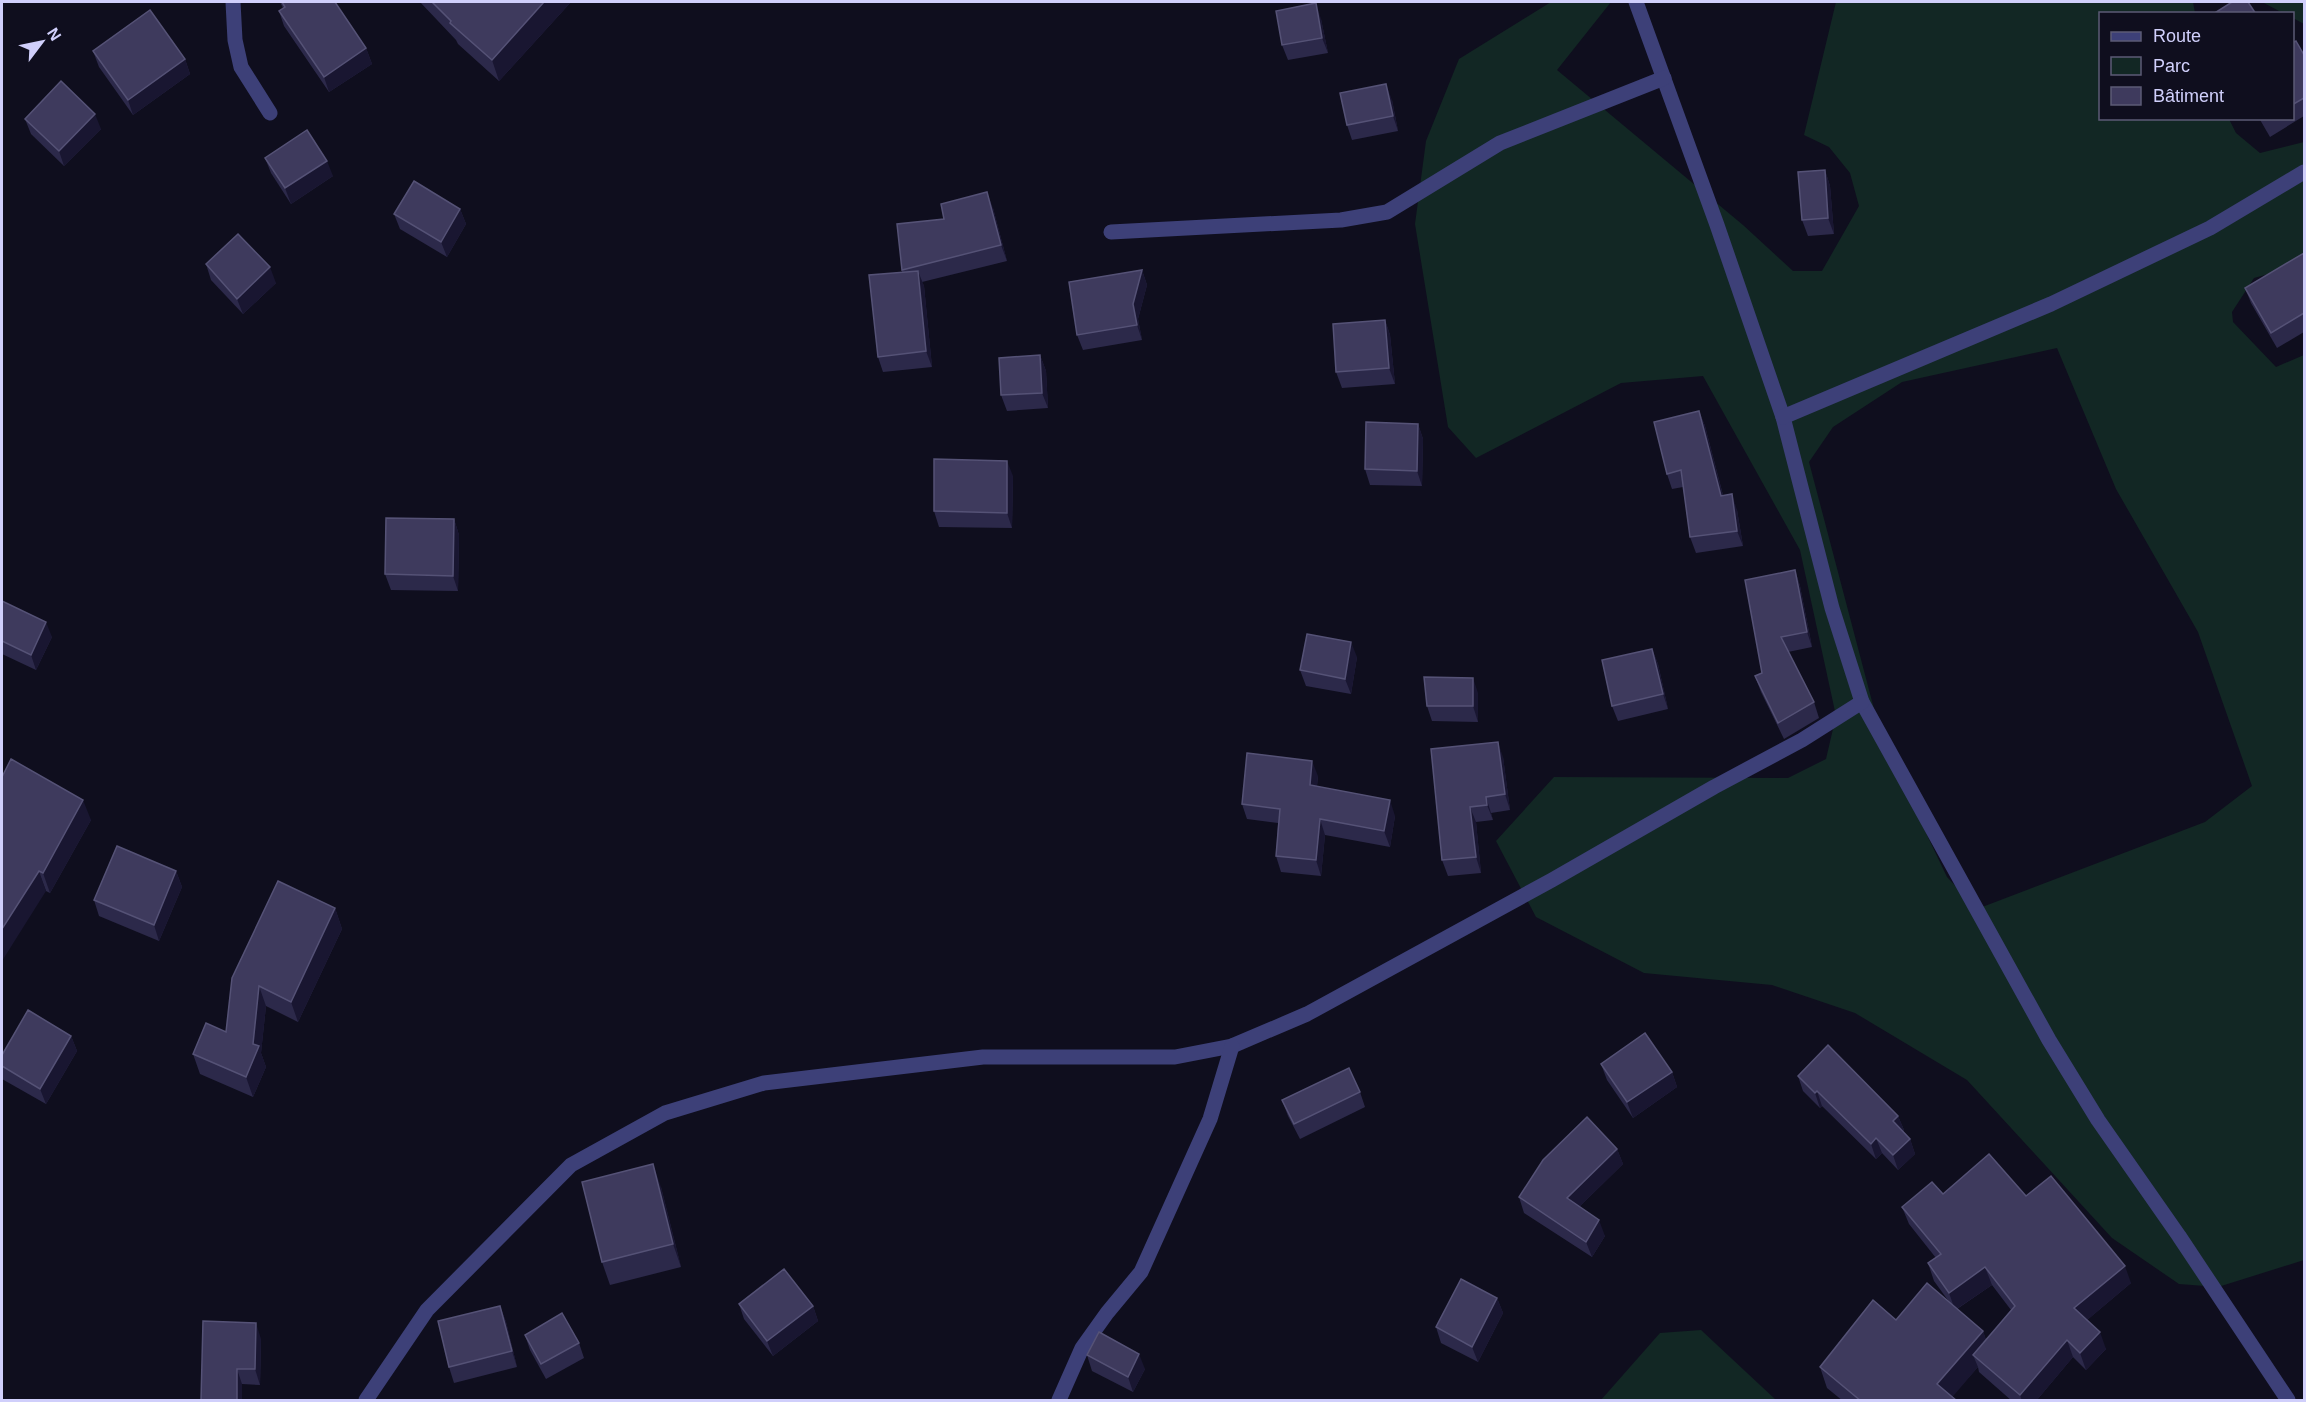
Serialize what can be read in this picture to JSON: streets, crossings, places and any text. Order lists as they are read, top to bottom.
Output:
{
  "legend": ["Route", "Parc", "Bâtiment"],
  "north": "top right"
}
